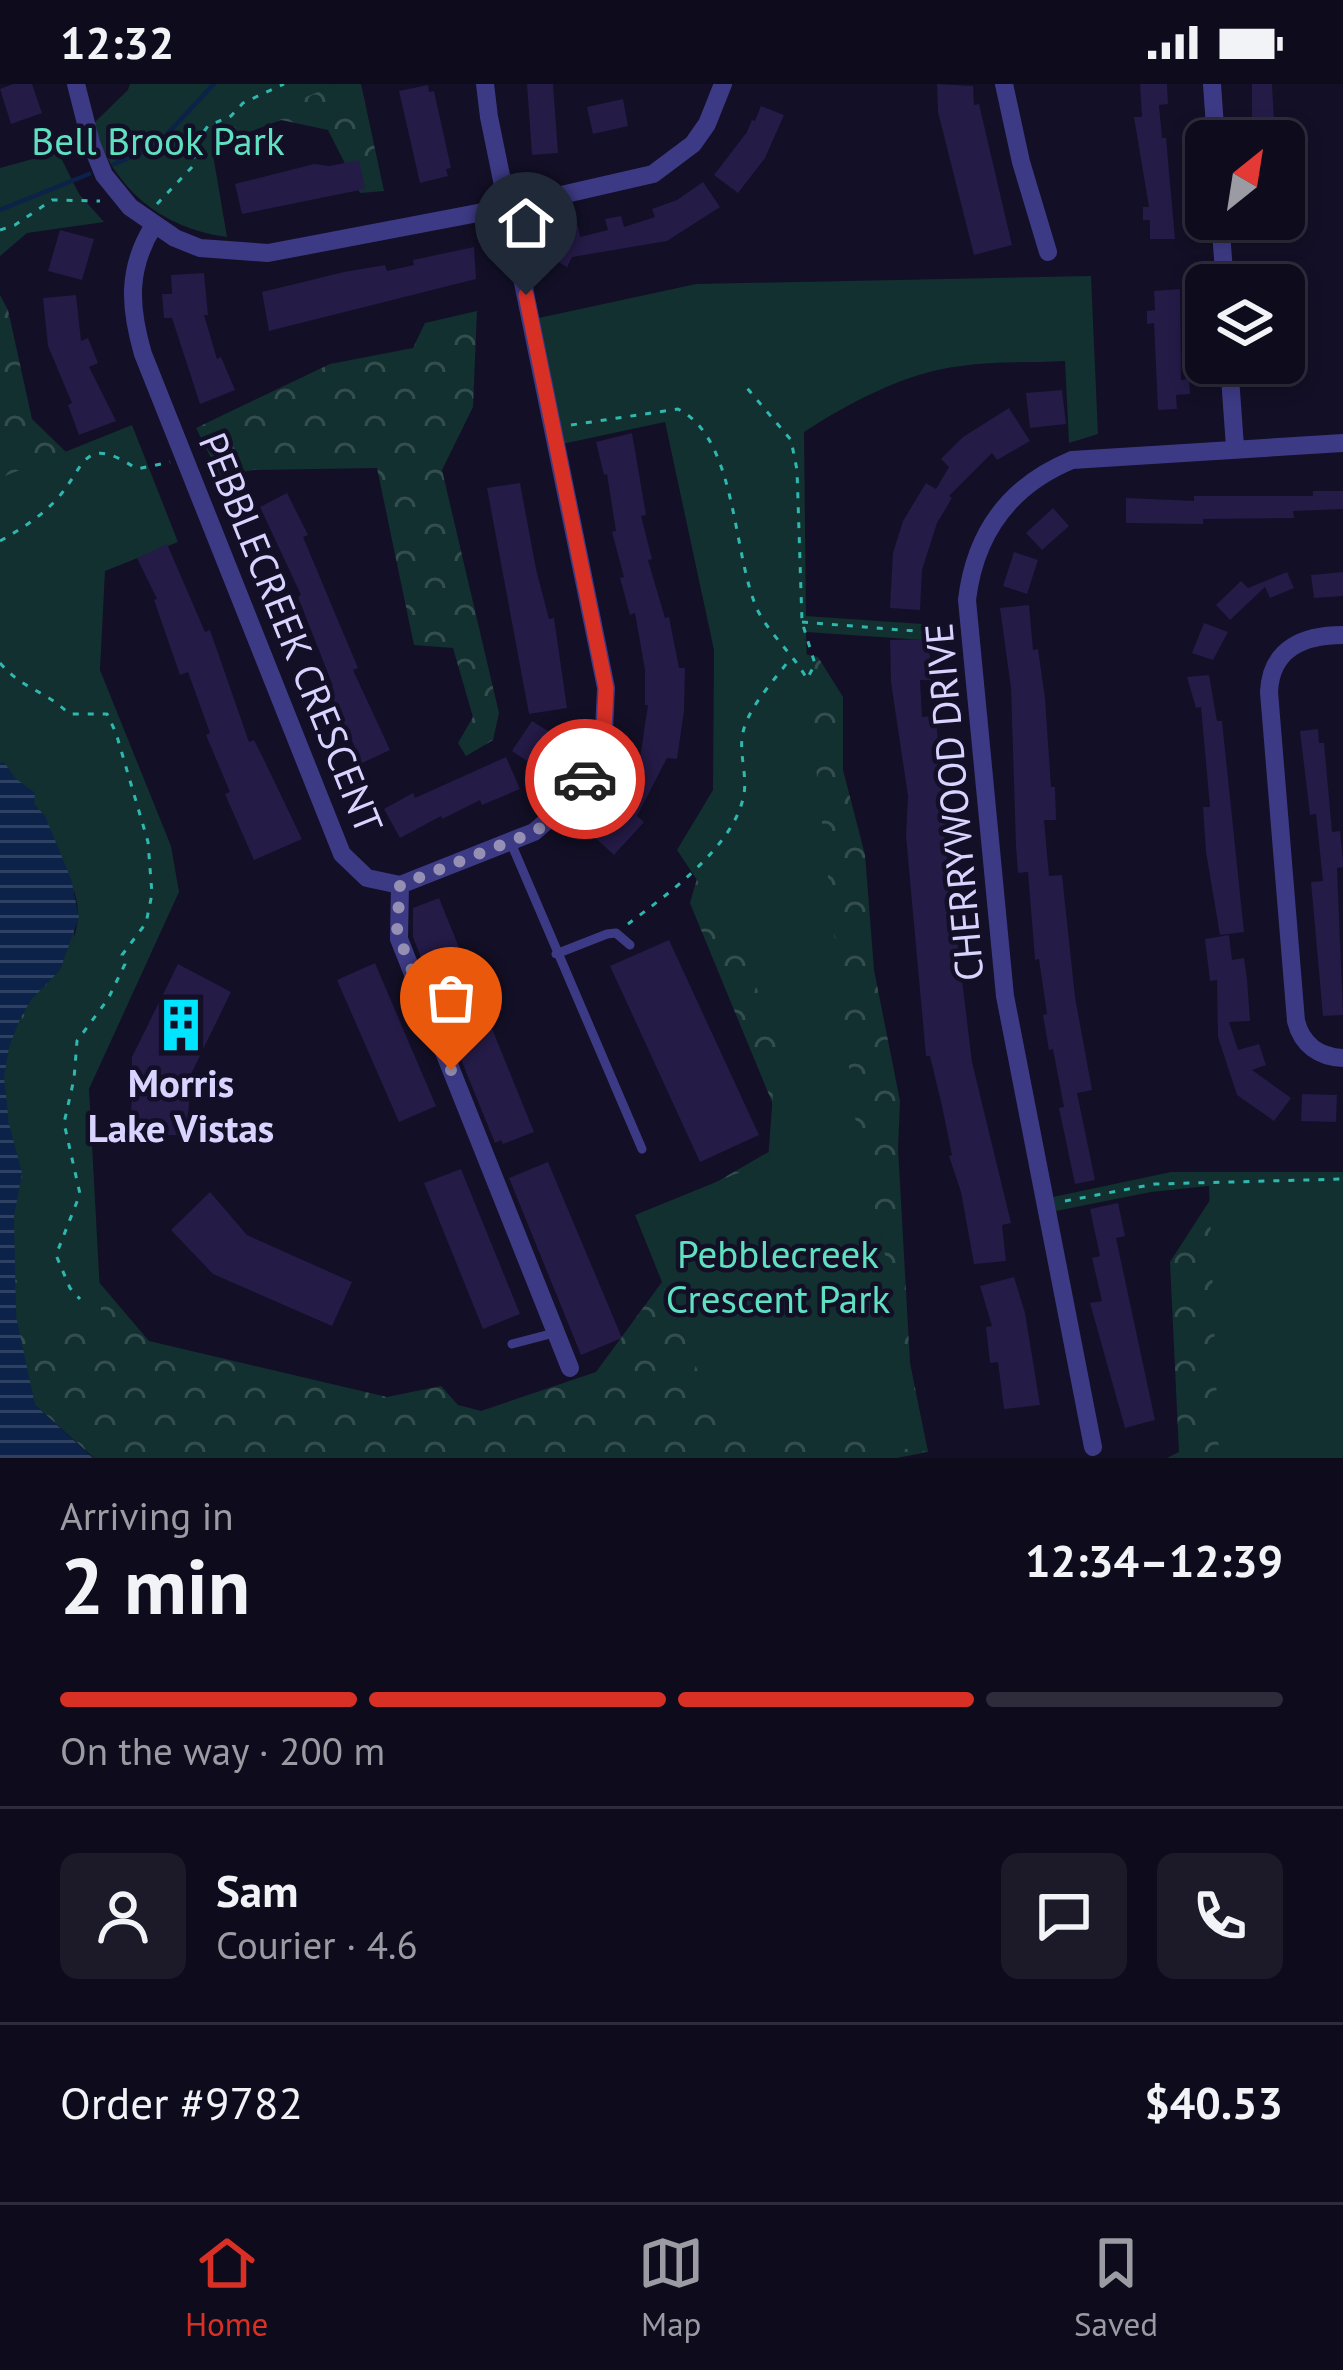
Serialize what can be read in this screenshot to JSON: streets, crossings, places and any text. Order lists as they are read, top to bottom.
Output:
{
  "streets": {
    "street": ["PEBBLECREEK CRESCENT", "CHERRYWOOD DRIVE"]
  },
  "parks": ["Bell Brook Park", "Pebblecreek Crescent Park"],
  "places": {
    "building": ["Morris Lake Vistas"]
  },
  "north": "top right",
  "page": {
    "status": "12:32",
    "heading": ["2 min", "Arriving in", "12:34–12:39"],
    "panel": [
      "Sam",
      "Courier · 4.6",
      "Order #9782",
      "$40.53"
    ],
    "bar": "On the way · 200 m",
    "tabs": ["Home", "Map", "Saved"]
  }
}
